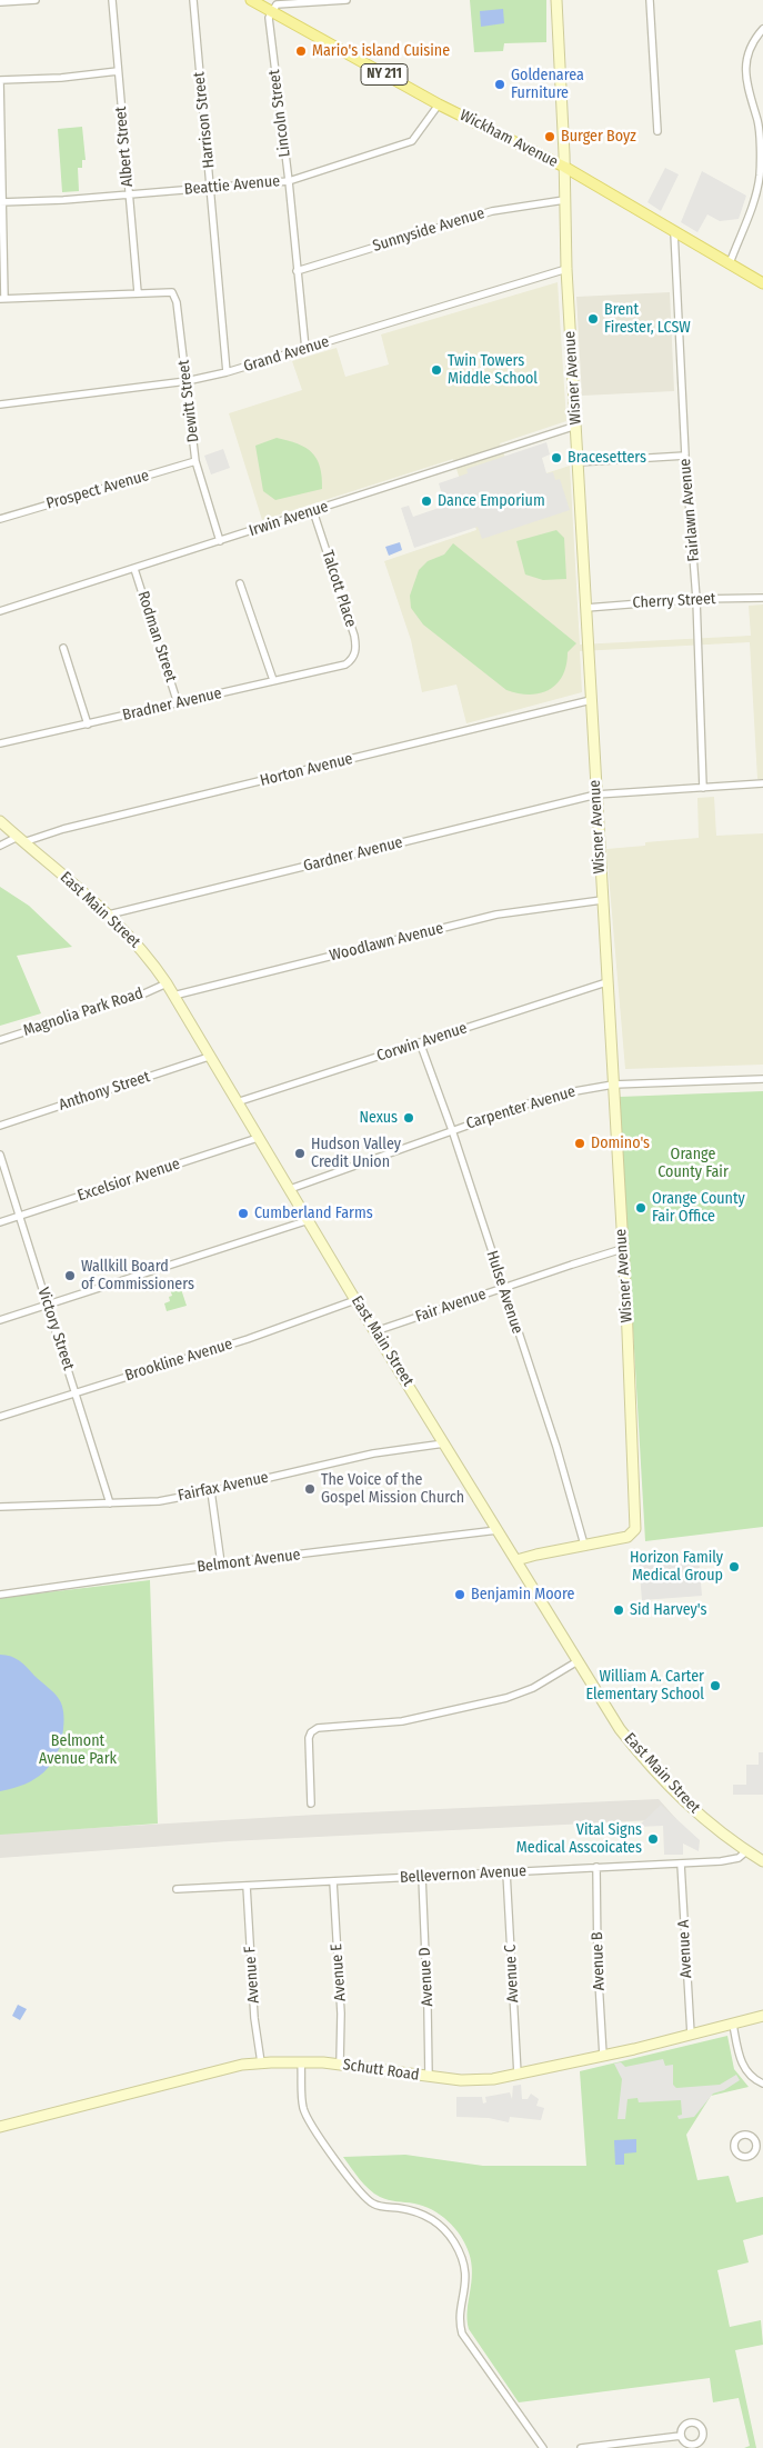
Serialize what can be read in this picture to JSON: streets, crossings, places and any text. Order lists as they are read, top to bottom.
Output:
{
  "streets": {
    "main road": ["NY 211", "Wickham Avenue"],
    "street": [
      "Lincoln Street",
      "Harrison Street",
      "Albert Street",
      "Beattie Avenue",
      "Sunnyside Avenue",
      "Grand Avenue",
      "Wisner Avenue",
      "Dewitt Street",
      "Prospect Avenue",
      "Fairlawn Avenue",
      "Irwin Avenue",
      "Talcott Place",
      "Cherry Street",
      "Rodman Street",
      "Bradner Avenue",
      "Horton Avenue",
      "Gardner Avenue",
      "East Main Street",
      "Woodlawn Avenue",
      "Magnolia Park Road",
      "Corwin Avenue",
      "Anthony Street",
      "Carpenter Avenue",
      "Excelsior Avenue",
      "Hulse Avenue",
      "Fair Avenue",
      "Victory Street",
      "Brookline Avenue",
      "Fairfax Avenue",
      "Belmont Avenue",
      "Bellevernon Avenue",
      "Avenue A",
      "Avenue B",
      "Avenue E",
      "Avenue C",
      "Avenue F",
      "Avenue D",
      "Schutt Road"
    ]
  },
  "crossings": [
    ["Lincoln Street", "Wickham Avenue"],
    ["Lincoln Street", "Beattie Avenue"],
    ["Lincoln Street", "Sunnyside Avenue"],
    ["Lincoln Street", "Grand Avenue"],
    ["Harrison Street", "Beattie Avenue"],
    ["Harrison Street", "Grand Avenue"],
    ["Wickham Avenue", "Beattie Avenue"],
    ["Wickham Avenue", "Wisner Avenue"],
    ["Wickham Avenue", "Fairlawn Avenue"],
    ["Albert Street", "Beattie Avenue"],
    ["Albert Street", "Dewitt Street"],
    ["Sunnyside Avenue", "Wisner Avenue"],
    ["Grand Avenue", "Wisner Avenue"],
    ["Grand Avenue", "Dewitt Street"],
    ["Wisner Avenue", "Irwin Avenue"],
    ["Wisner Avenue", "Cherry Street"],
    ["Wisner Avenue", "Horton Avenue"],
    ["Wisner Avenue", "Gardner Avenue"],
    ["Wisner Avenue", "East Main Street"],
    ["Wisner Avenue", "Woodlawn Avenue"],
    ["Wisner Avenue", "Corwin Avenue"],
    ["Wisner Avenue", "Carpenter Avenue"],
    ["Wisner Avenue", "Hulse Avenue"],
    ["Wisner Avenue", "Fair Avenue"],
    ["Dewitt Street", "Prospect Avenue"],
    ["Dewitt Street", "Irwin Avenue"],
    ["Fairlawn Avenue", "Cherry Street"],
    ["Fairlawn Avenue", "Gardner Avenue"],
    ["Irwin Avenue", "Talcott Place"],
    ["Irwin Avenue", "Rodman Street"],
    ["Talcott Place", "Bradner Avenue"],
    ["Rodman Street", "Bradner Avenue"],
    ["Horton Avenue", "East Main Street"],
    ["Gardner Avenue", "East Main Street"],
    ["East Main Street", "Woodlawn Avenue"],
    ["East Main Street", "Magnolia Park Road"],
    ["East Main Street", "Corwin Avenue"],
    ["East Main Street", "Anthony Street"],
    ["East Main Street", "Carpenter Avenue"],
    ["East Main Street", "Excelsior Avenue"],
    ["East Main Street", "Fair Avenue"],
    ["East Main Street", "Brookline Avenue"],
    ["East Main Street", "Fairfax Avenue"],
    ["East Main Street", "Belmont Avenue"],
    ["East Main Street", "Bellevernon Avenue"],
    ["Corwin Avenue", "Hulse Avenue"],
    ["Carpenter Avenue", "Hulse Avenue"],
    ["Excelsior Avenue", "Victory Street"],
    ["Hulse Avenue", "Fair Avenue"],
    ["Victory Street", "Brookline Avenue"],
    ["Victory Street", "Fairfax Avenue"],
    ["Bellevernon Avenue", "Avenue A"],
    ["Bellevernon Avenue", "Avenue B"],
    ["Bellevernon Avenue", "Avenue E"],
    ["Bellevernon Avenue", "Avenue C"],
    ["Bellevernon Avenue", "Avenue F"],
    ["Bellevernon Avenue", "Avenue D"],
    ["Avenue A", "Schutt Road"],
    ["Avenue B", "Schutt Road"],
    ["Avenue E", "Schutt Road"],
    ["Avenue C", "Schutt Road"],
    ["Avenue F", "Schutt Road"],
    ["Avenue D", "Schutt Road"]
  ],
  "parks": ["Orange County Fair", "Belmont Avenue Park"],
  "places": [
    "Mario's island Cuisine",
    "Goldenarea Furniture",
    "Burger Boyz",
    "Brent Firester, LCSW",
    "Twin Towers Middle School",
    "Bracesetters",
    "Dance Emporium",
    "Nexus",
    "Domino's",
    "Hudson Valley Credit Union",
    "Orange County Fair Office",
    "Cumberland Farms",
    "Wallkill Board of Commissioners",
    "The Voice of the Gospel Mission Church",
    "Horizon Family Medical Group",
    "Benjamin Moore",
    "Sid Harvey's",
    "William A. Carter Elementary School",
    "Vital Signs Medical Asscoicates"
  ]
}
